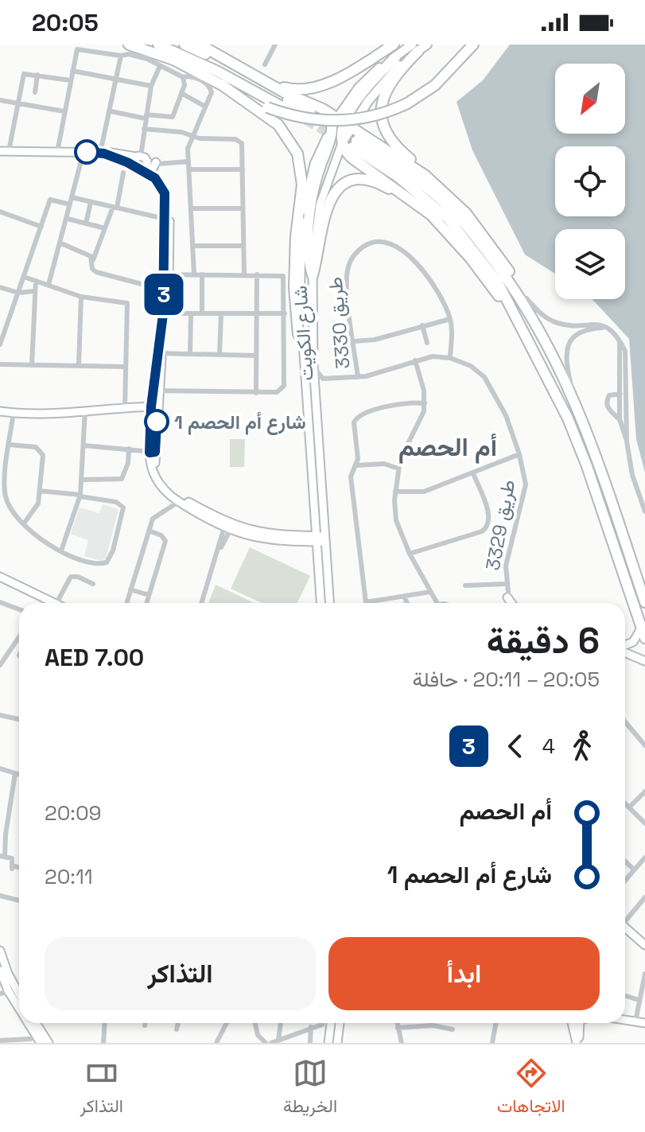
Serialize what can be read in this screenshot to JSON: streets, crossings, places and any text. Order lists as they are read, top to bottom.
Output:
{
  "streets": {
    "street": ["طريق 3330", "شارع الكويت", "طريق 3329"]
  },
  "crossings": [
    ["طريق 3330", "طريق 3329"]
  ],
  "districts": ["أم الحصم"],
  "places": ["شارع أم الحصم 1"],
  "lines": ["bus line 3"],
  "north": "bottom left",
  "page": {
    "status": "20:05",
    "on_map": "3",
    "heading": ["6 دقيقة", "20:05 – 20:11 · حافلة", "AED 7.00"],
    "legs": ["4", "3"],
    "list": [
      {
        "name": "أم الحصم",
        "value": "20:09"
      },
      {
        "name": "شارع أم الحصم 1",
        "value": "20:11"
      }
    ],
    "buttons": ["ابدأ", "التذاكر"],
    "tabs": ["الاتجاهات", "الخريطة", "التذاكر"]
  }
}
